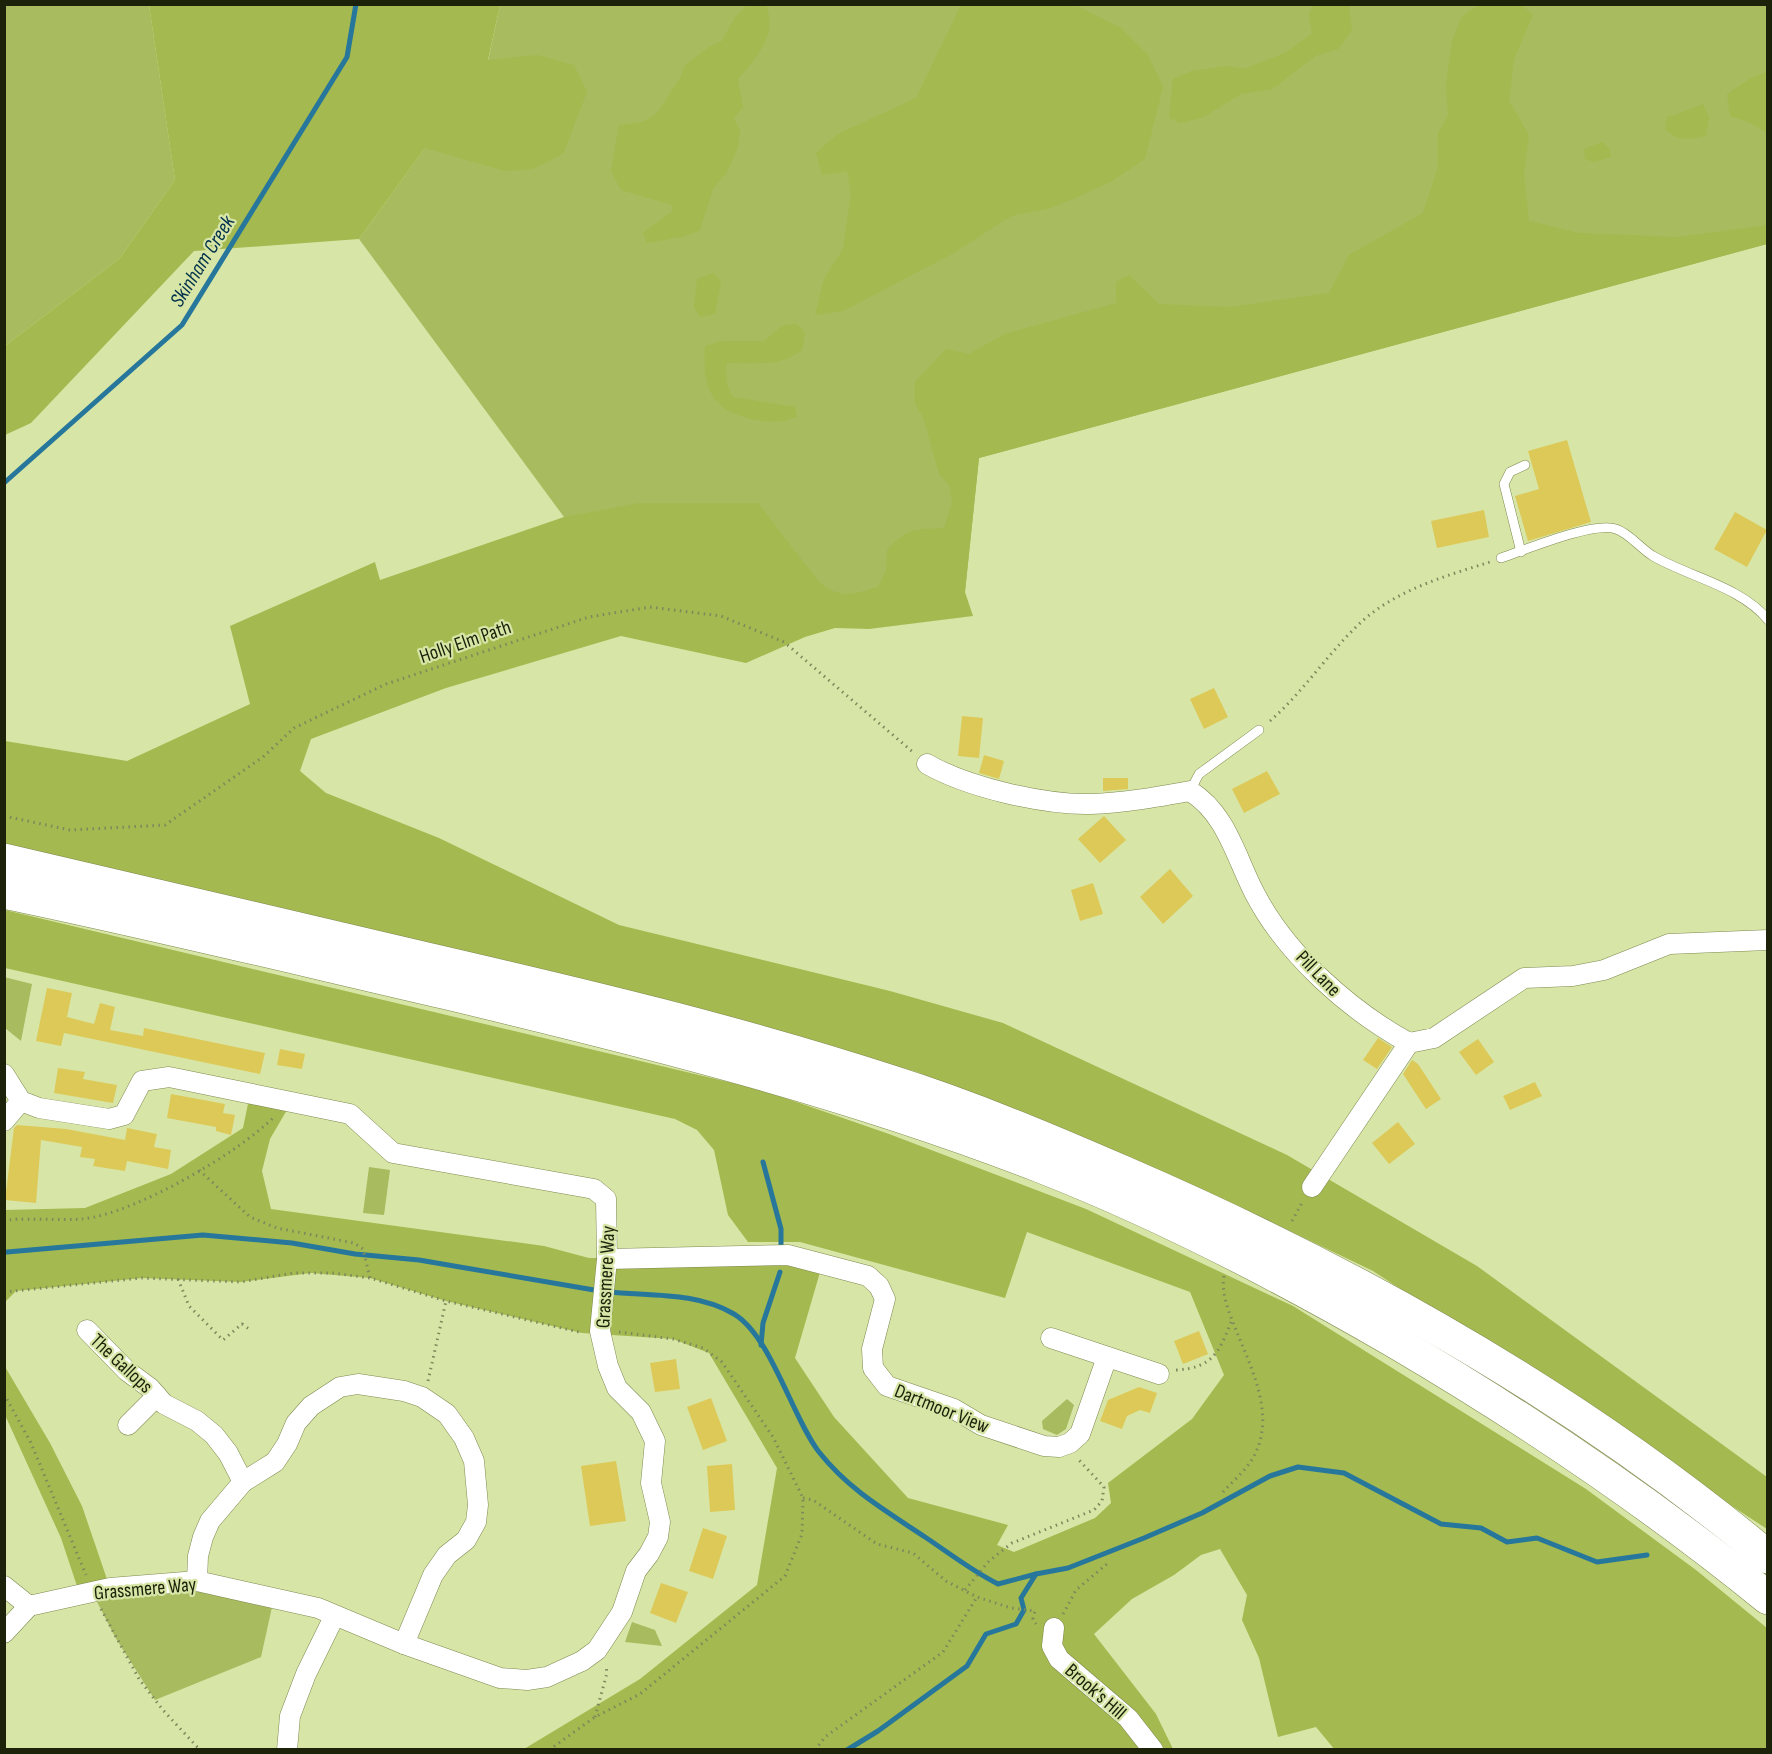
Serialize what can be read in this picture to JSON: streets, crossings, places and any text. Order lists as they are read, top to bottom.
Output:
{
  "streets": {
    "street": [
      "Pill Lane",
      "Grassmere Way",
      "The Gallops",
      "Dartmoor View",
      "Brook's Hill"
    ],
    "path": ["Holly Elm Path"]
  },
  "crossings": [
    ["Grassmere Way", "Dartmoor View"]
  ],
  "water": ["Skinham Creek"]
}
